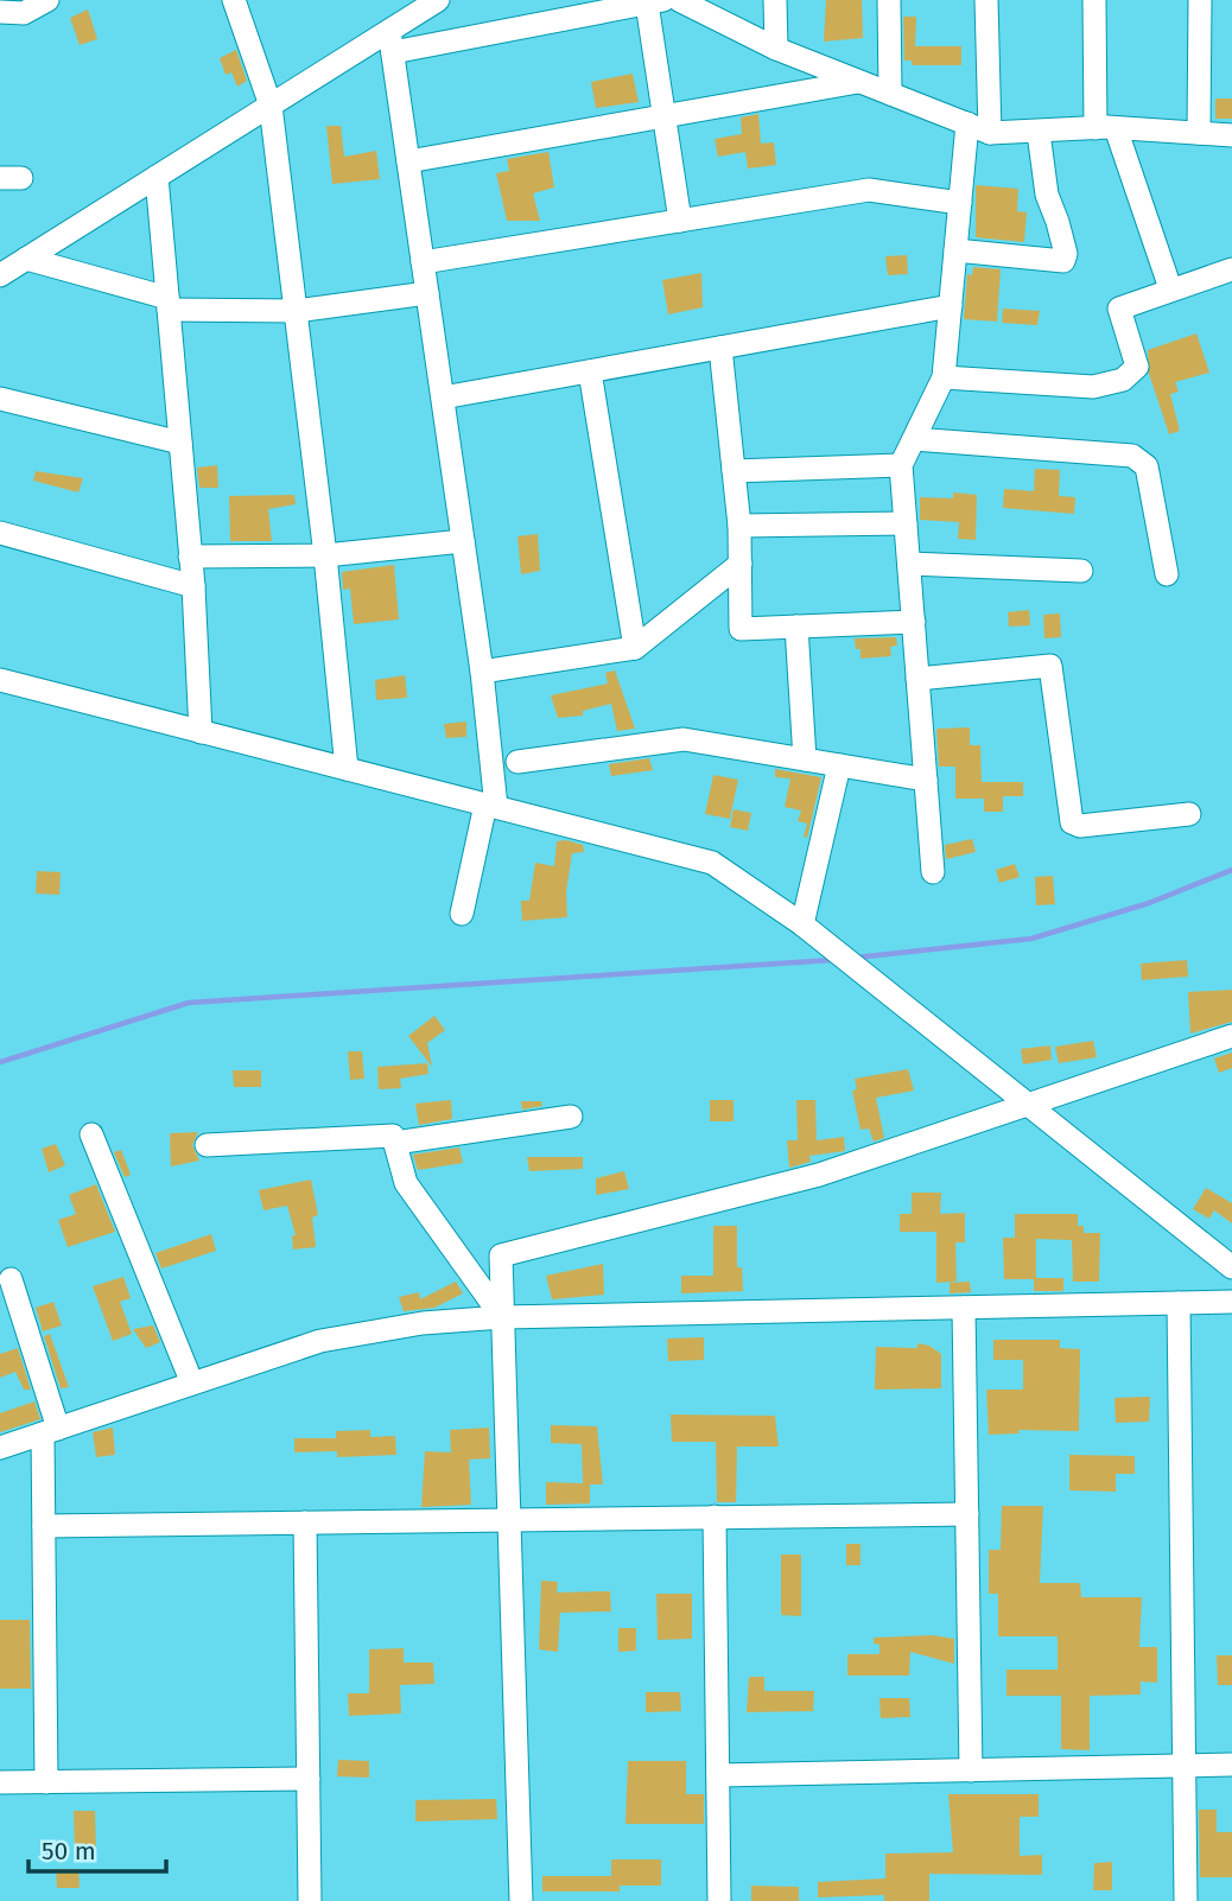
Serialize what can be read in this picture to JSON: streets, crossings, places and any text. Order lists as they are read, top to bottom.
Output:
{
  "scale_bar": "50 m"
}
